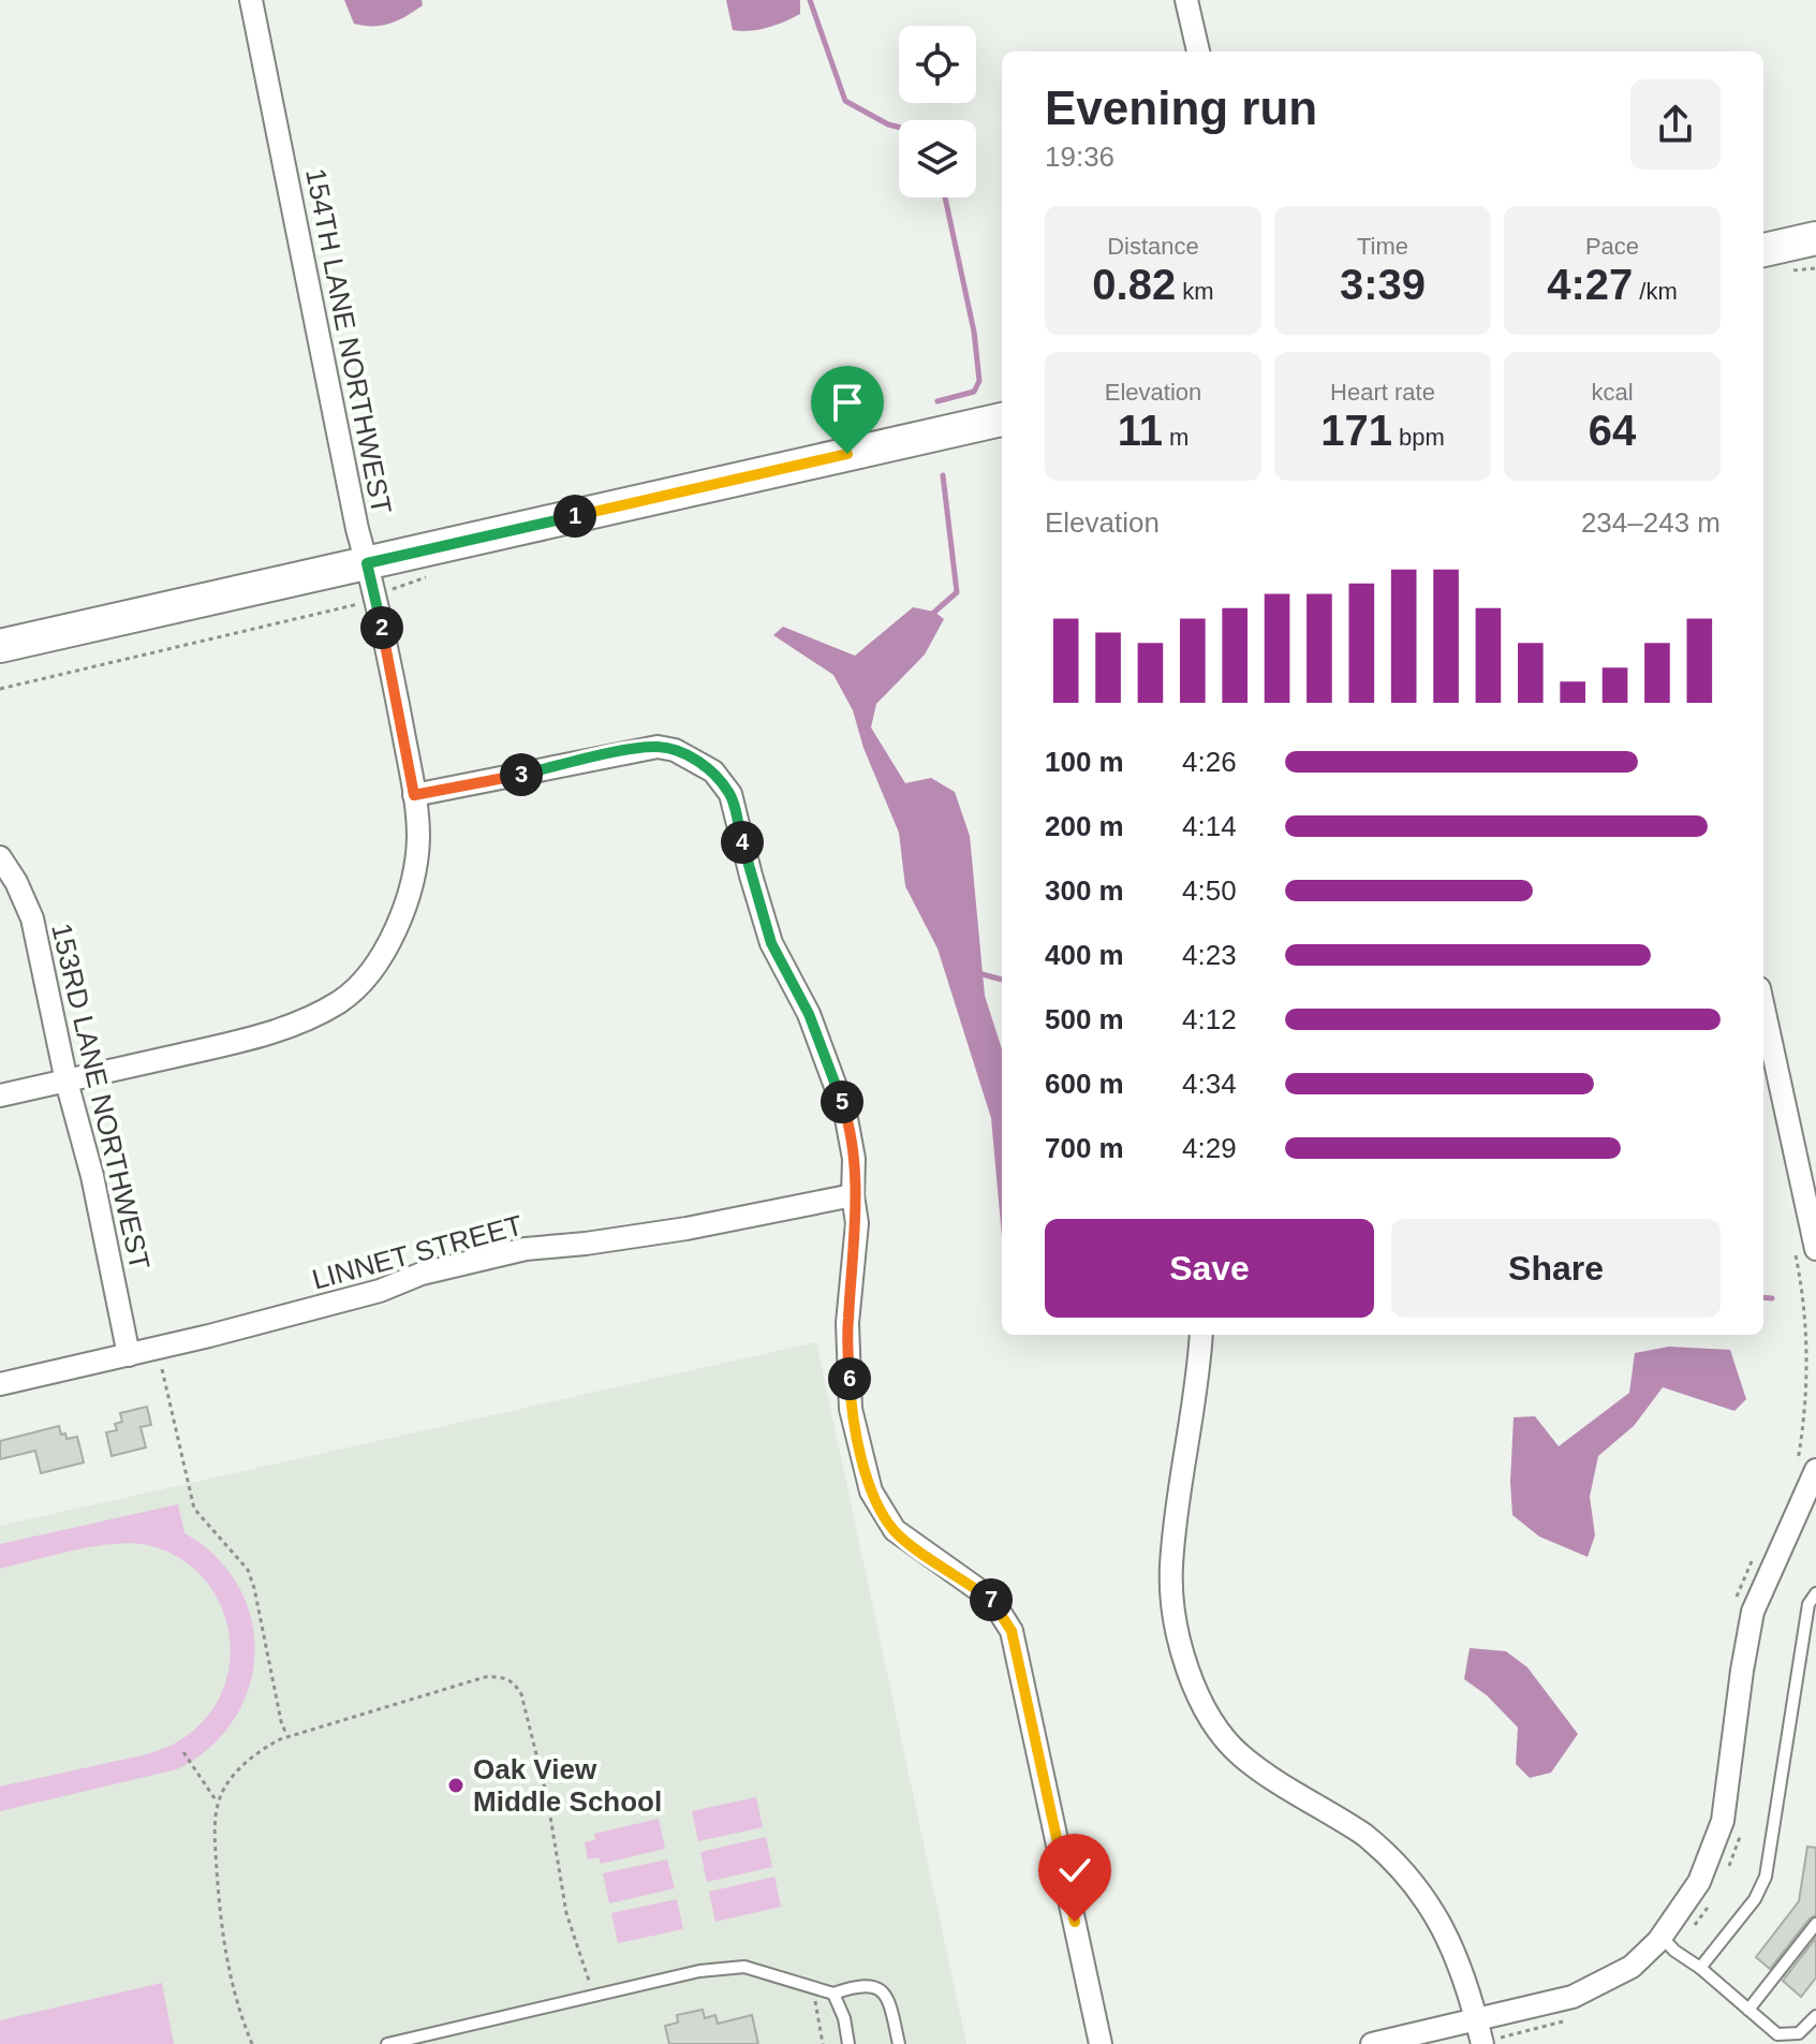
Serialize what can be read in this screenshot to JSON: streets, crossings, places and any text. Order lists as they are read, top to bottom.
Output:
{
  "streets": {
    "street": ["154TH LANE NORTHWEST", "153RD LANE NORTHWEST", "LINNET STREET"]
  },
  "crossings": [
    ["154TH LANE NORTHWEST", "153RD LANE NORTHWEST"],
    ["153RD LANE NORTHWEST", "LINNET STREET"]
  ],
  "places": ["Oak View Middle School"],
  "page": {
    "heading": ["Evening run", "19:36"],
    "stats": [
      ["Distance", "0.82 km"],
      ["Time", "3:39"],
      ["Pace", "4:27 /km"],
      ["Elevation", "11 m"],
      ["Heart rate", "171 bpm"],
      ["kcal", "64"]
    ],
    "chart": ["Elevation", "234–243 m"],
    "pins": [
      "1",
      "2",
      "3",
      "4",
      "5",
      "6",
      "7"
    ],
    "list": [
      {
        "name": "100 m",
        "note": "4:26"
      },
      {
        "name": "200 m",
        "note": "4:14"
      },
      {
        "name": "300 m",
        "note": "4:50"
      },
      {
        "name": "400 m",
        "note": "4:23"
      },
      {
        "name": "500 m",
        "note": "4:12"
      },
      {
        "name": "600 m",
        "note": "4:34"
      },
      {
        "name": "700 m",
        "note": "4:29"
      }
    ],
    "buttons": ["Save", "Share"]
  }
}
